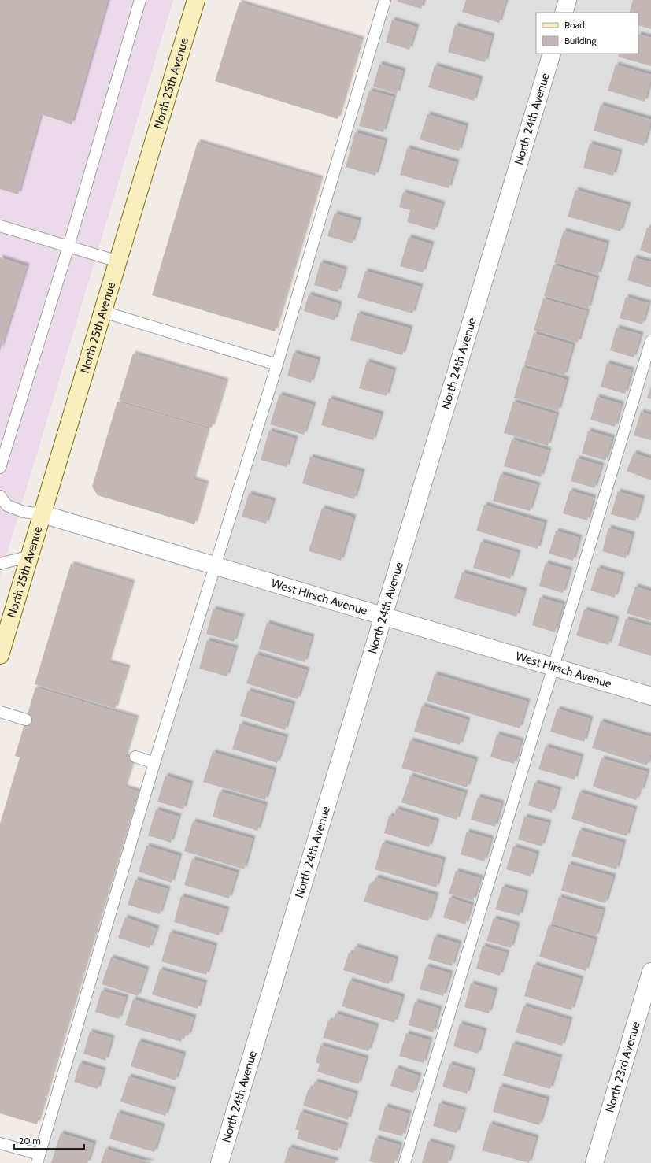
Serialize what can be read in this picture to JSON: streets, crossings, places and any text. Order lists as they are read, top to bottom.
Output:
{
  "streets": {
    "main road": ["North 25th Avenue"],
    "street": ["North 24th Avenue", "West Hirsch Avenue", "North 23rd Avenue"]
  },
  "crossings": [
    ["North 25th Avenue", "West Hirsch Avenue"],
    ["North 24th Avenue", "West Hirsch Avenue"]
  ],
  "legend": ["Road", "Building"],
  "scale_bar": "20 m"
}
